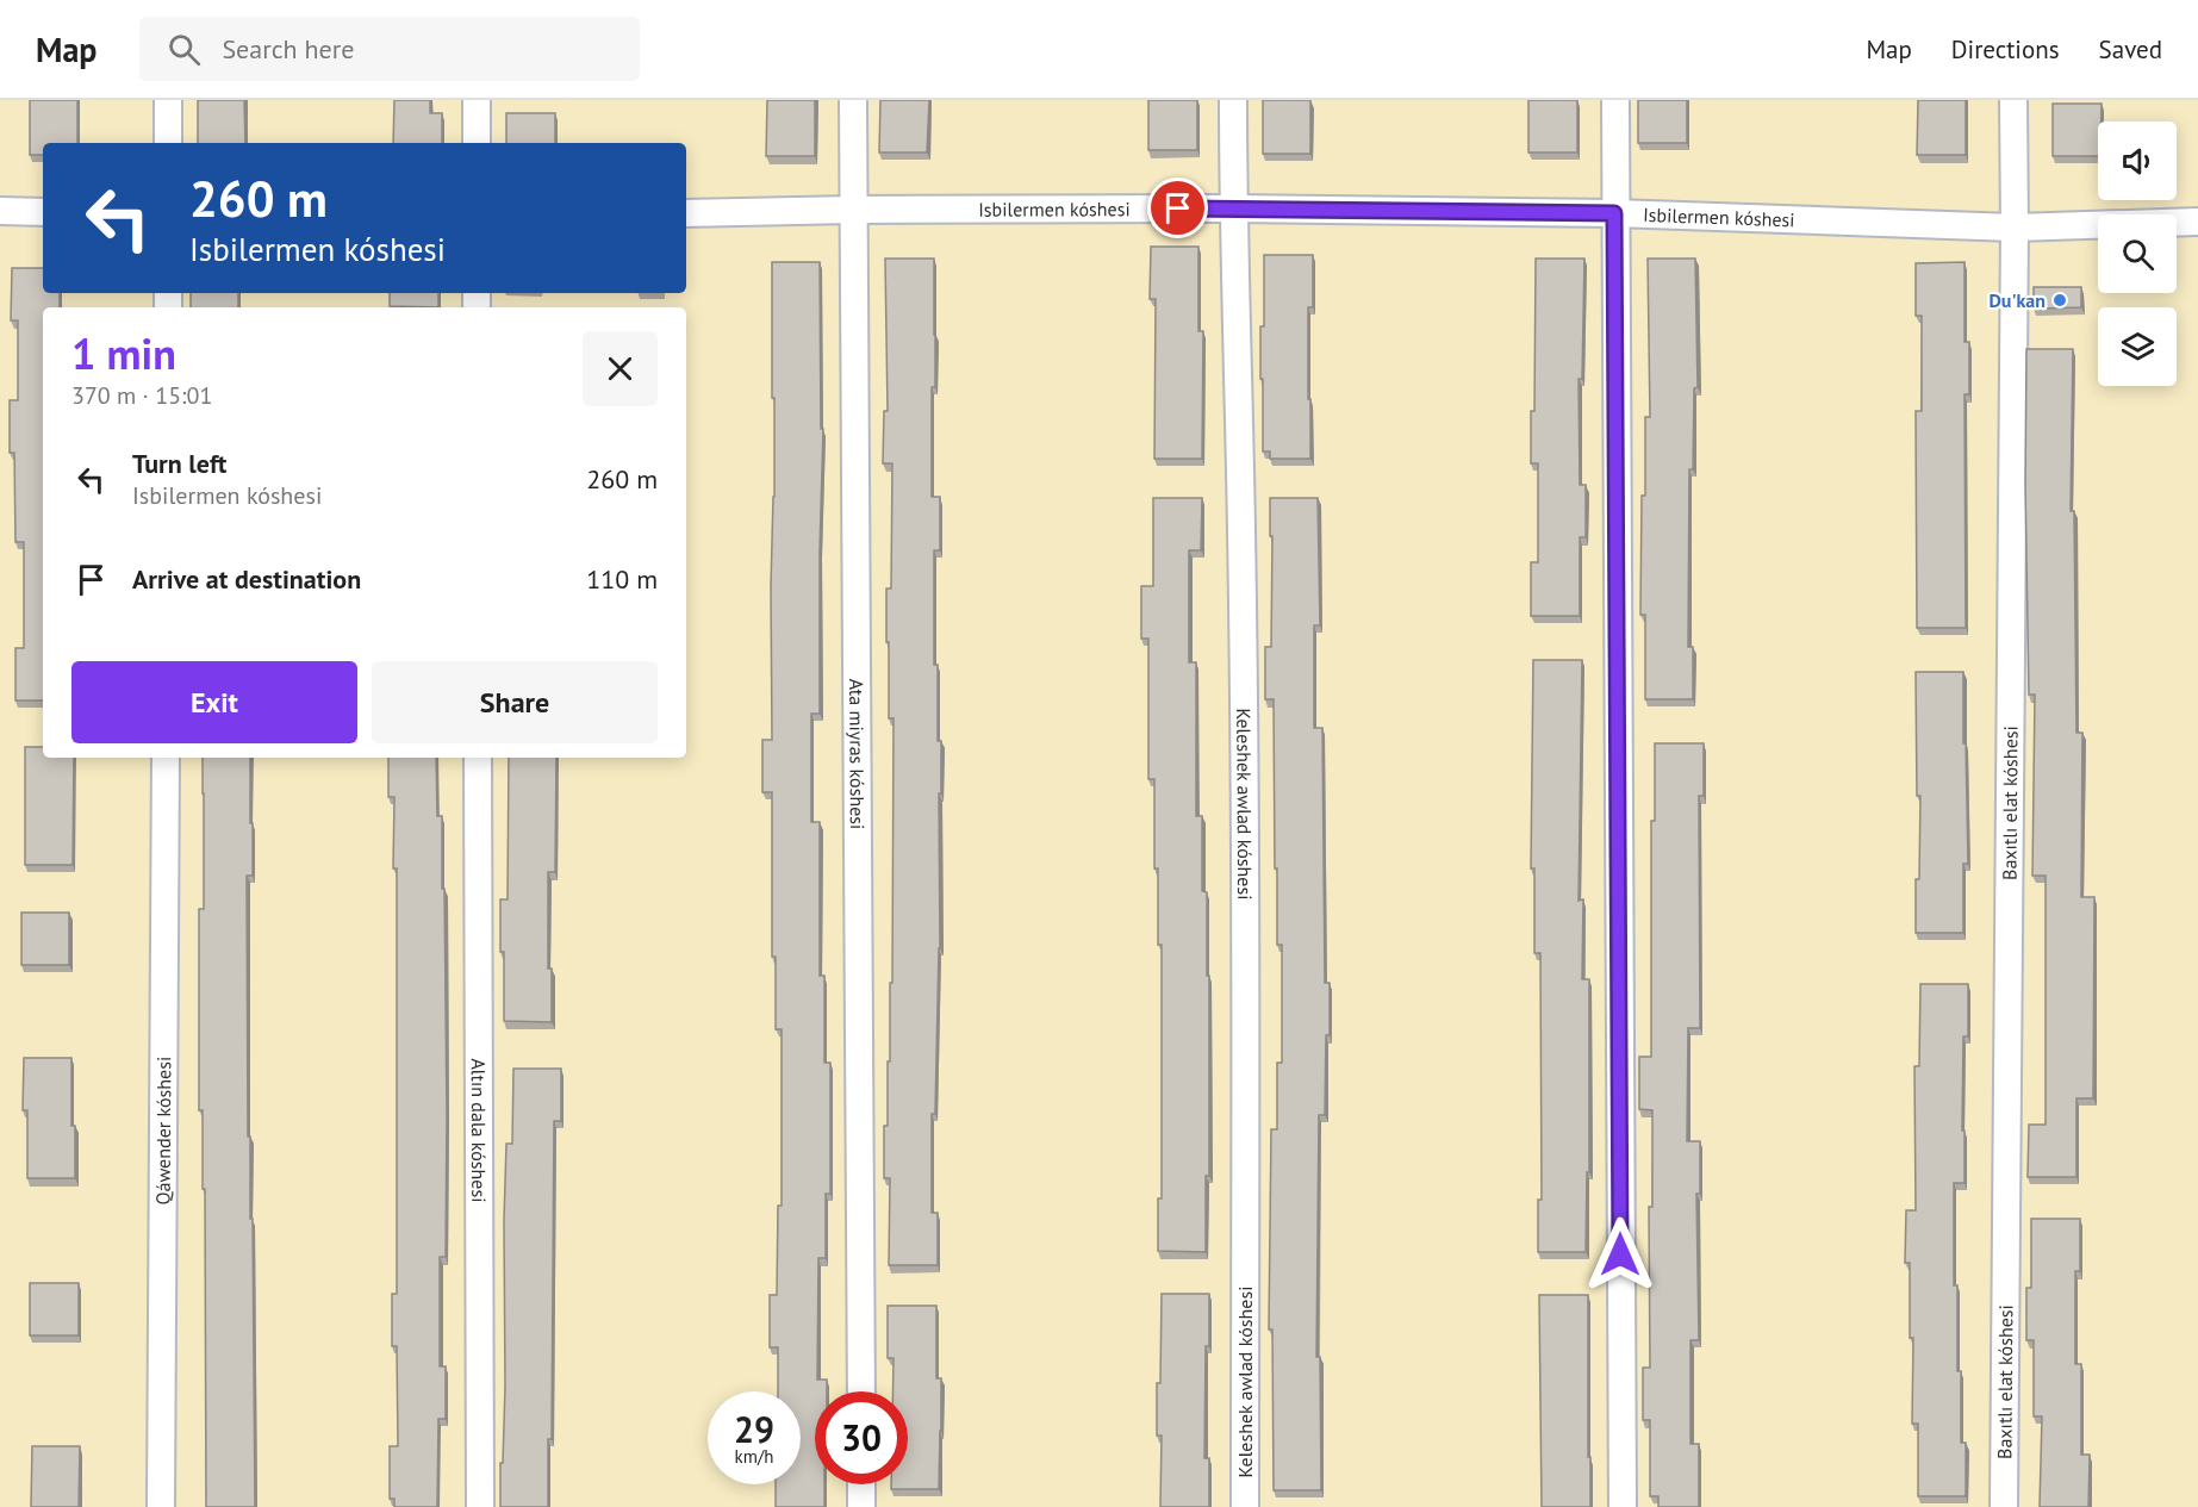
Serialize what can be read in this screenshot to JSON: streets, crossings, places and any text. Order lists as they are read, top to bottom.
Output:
{
  "streets": {
    "street": [
      "Isbilermen kóshesi",
      "Ata miyras kóshesi",
      "Keleshek awlad kóshesi",
      "Baxıtlı elat kóshesi",
      "Qáwender kóshesi",
      "Altın dala kóshesi"
    ]
  },
  "crossings": [
    ["Isbilermen kóshesi", "Ata miyras kóshesi"],
    ["Isbilermen kóshesi", "Keleshek awlad kóshesi"],
    ["Isbilermen kóshesi", "Baxıtlı elat kóshesi"]
  ],
  "places": ["Du'kan"],
  "page": {
    "header": "Map",
    "search": "Search here",
    "nav": ["Map", "Directions", "Saved"],
    "turn": ["260 m", "Isbilermen kóshesi"],
    "heading": ["1 min", "370 m · 15:01"],
    "list": [
      {
        "name": "Turn left",
        "note": "Isbilermen kóshesi",
        "value": "260 m"
      },
      {
        "name": "Arrive at destination",
        "value": "110 m"
      }
    ],
    "buttons": ["Exit", "Share"],
    "speed": "29 km/h",
    "limit": "30"
  }
}
